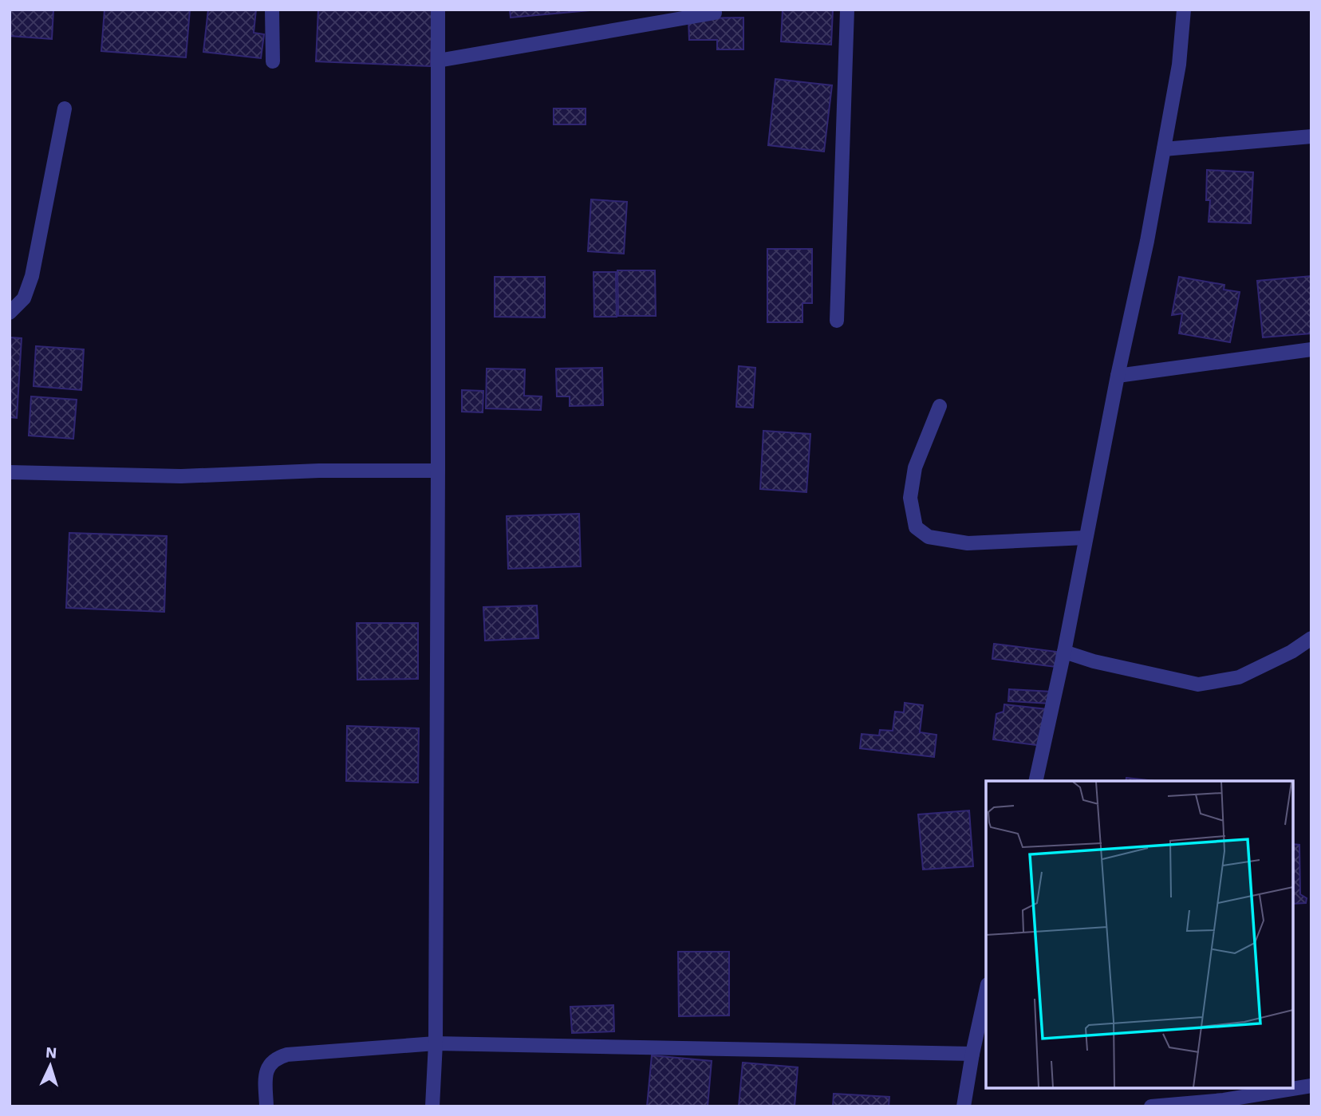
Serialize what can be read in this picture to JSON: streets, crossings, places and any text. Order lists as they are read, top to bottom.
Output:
{
  "north": "top"
}
